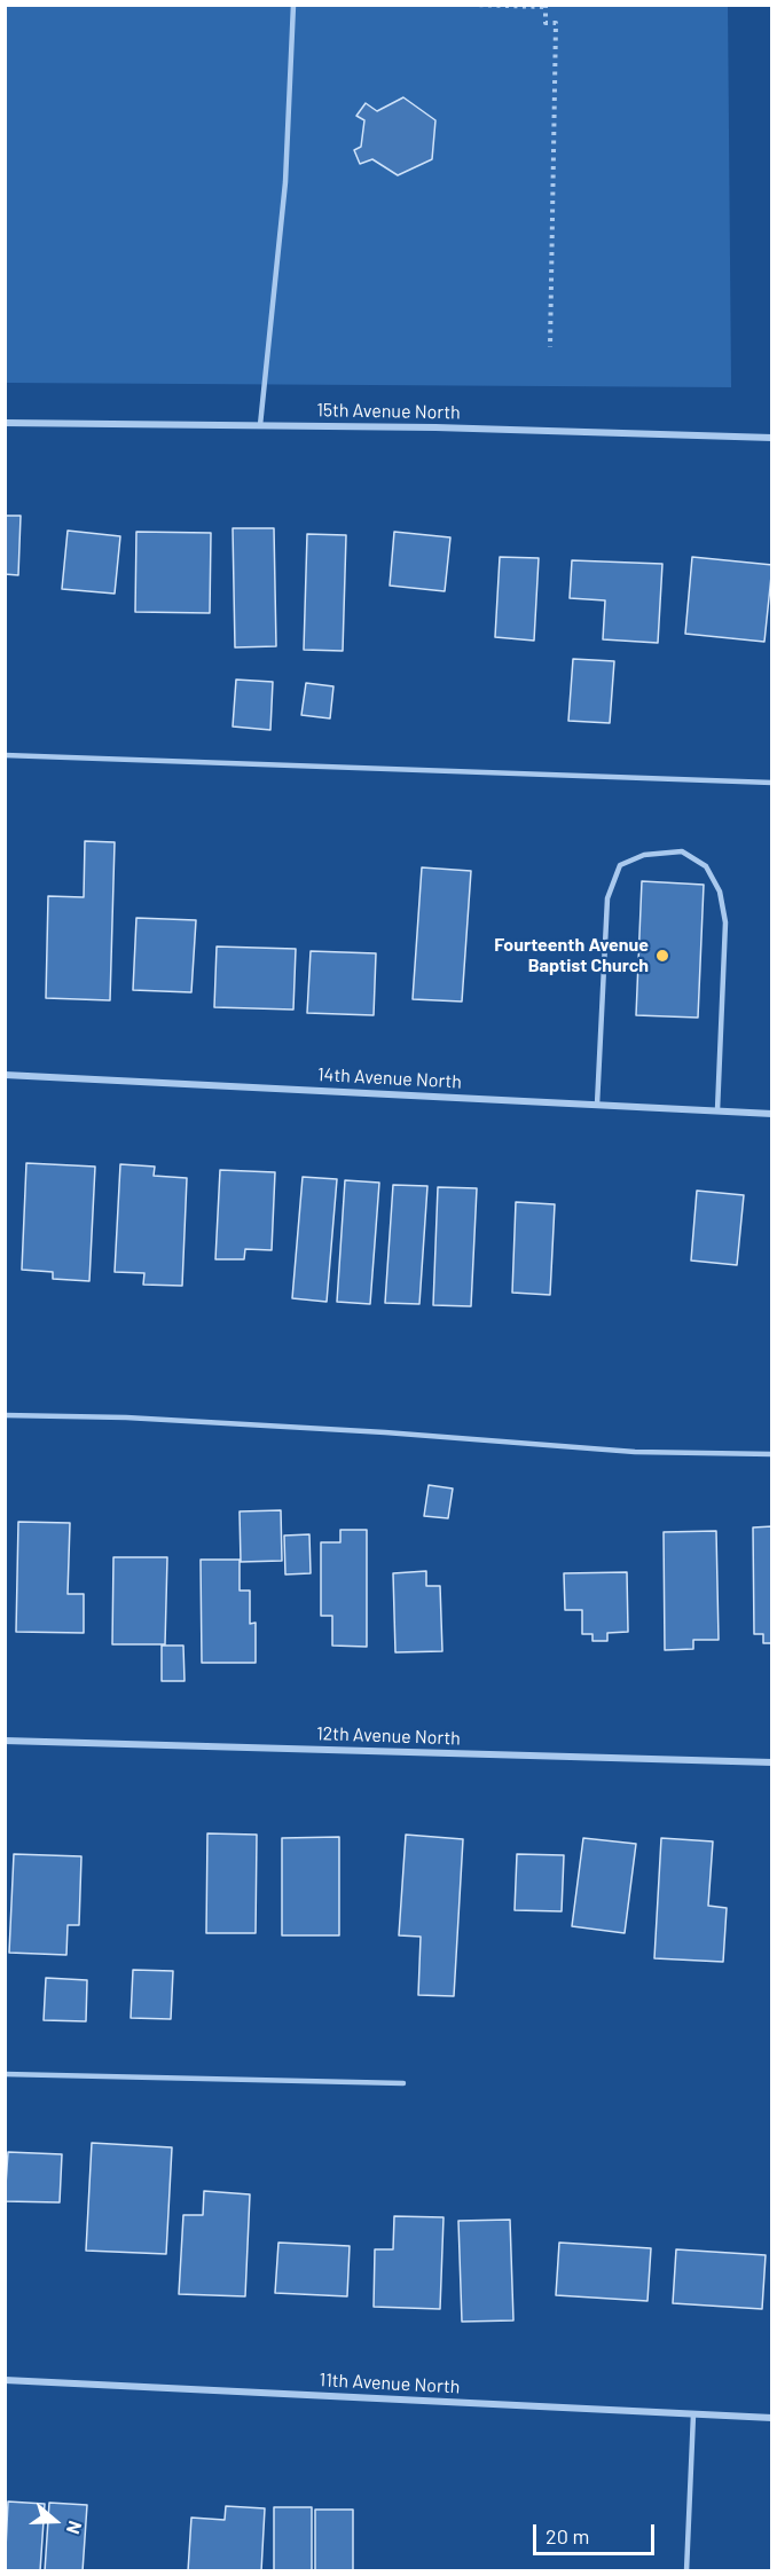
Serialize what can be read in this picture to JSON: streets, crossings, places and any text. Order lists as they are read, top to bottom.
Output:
{
  "streets": {
    "street": [
      "15th Avenue North",
      "14th Avenue North",
      "12th Avenue North",
      "11th Avenue North"
    ]
  },
  "places": ["Fourteenth Avenue Baptist Church"],
  "scale_bar": "20 m",
  "north": "right"
}
